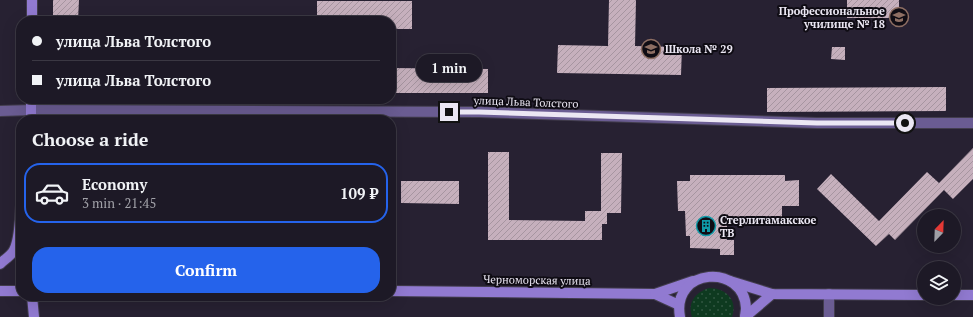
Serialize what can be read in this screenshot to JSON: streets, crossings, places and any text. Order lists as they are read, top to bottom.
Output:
{
  "streets": {
    "main road": ["Черноморская улица"],
    "street": ["улица Льва Толстого"]
  },
  "places": {
    "school or university": ["Профессиональное училище № 18", "Школа № 29"],
    "building": ["Стерлитамакское ТВ"]
  },
  "north": "top right",
  "page": {
    "banner": ["улица Льва Толстого", "улица Льва Толстого"],
    "bubble": "1 min",
    "heading": "Choose a ride",
    "list": [
      {
        "name": "Economy",
        "note": "3 min · 21:45",
        "value": "109 ₽"
      }
    ],
    "buttons": "Confirm"
  }
}
